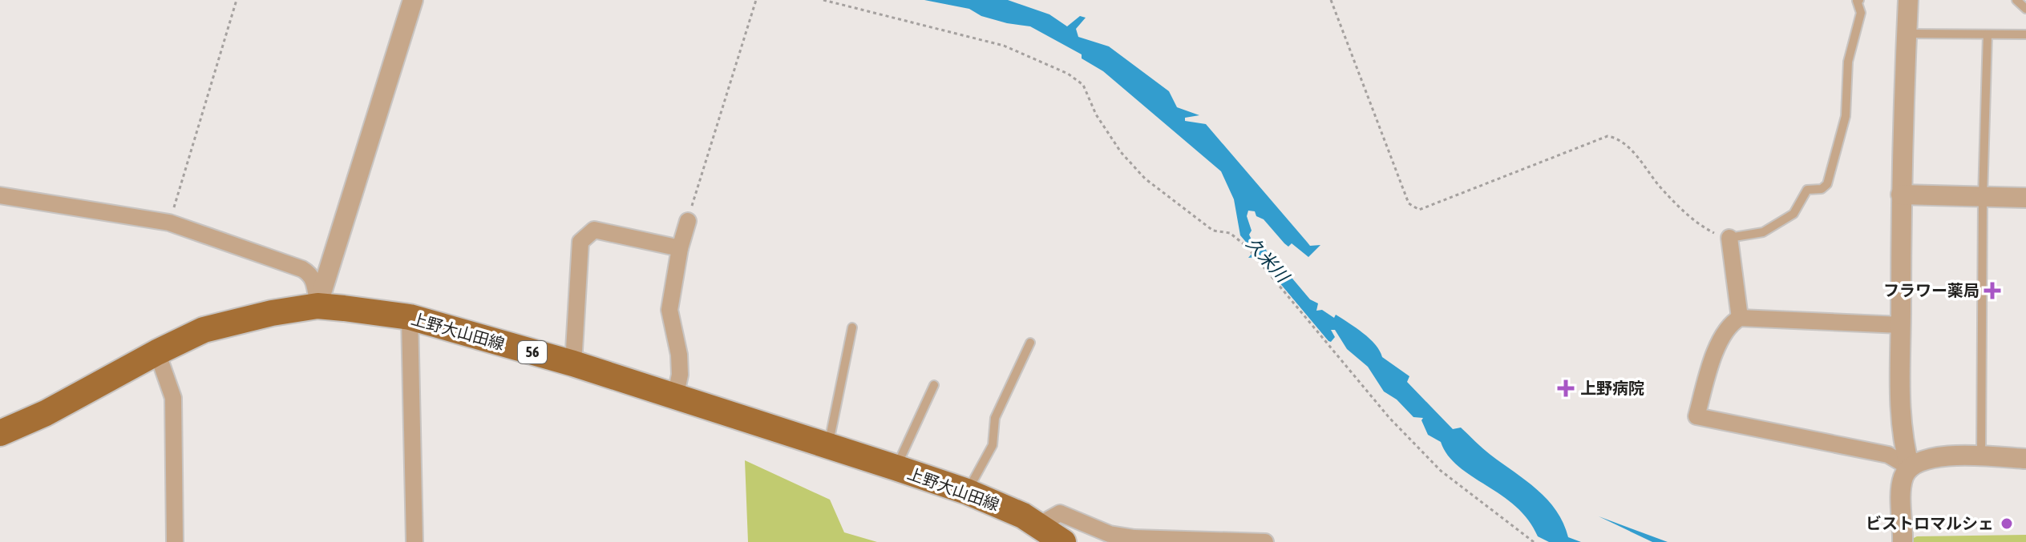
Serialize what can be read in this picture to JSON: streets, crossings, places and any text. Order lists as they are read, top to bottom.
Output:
{
  "streets": {
    "main road": ["上野大山田線", "56"]
  },
  "water": ["久米川"],
  "places": {
    "health": ["フラワー薬局", "上野病院"],
    "other": ["ビストロマルシェ"]
  }
}
